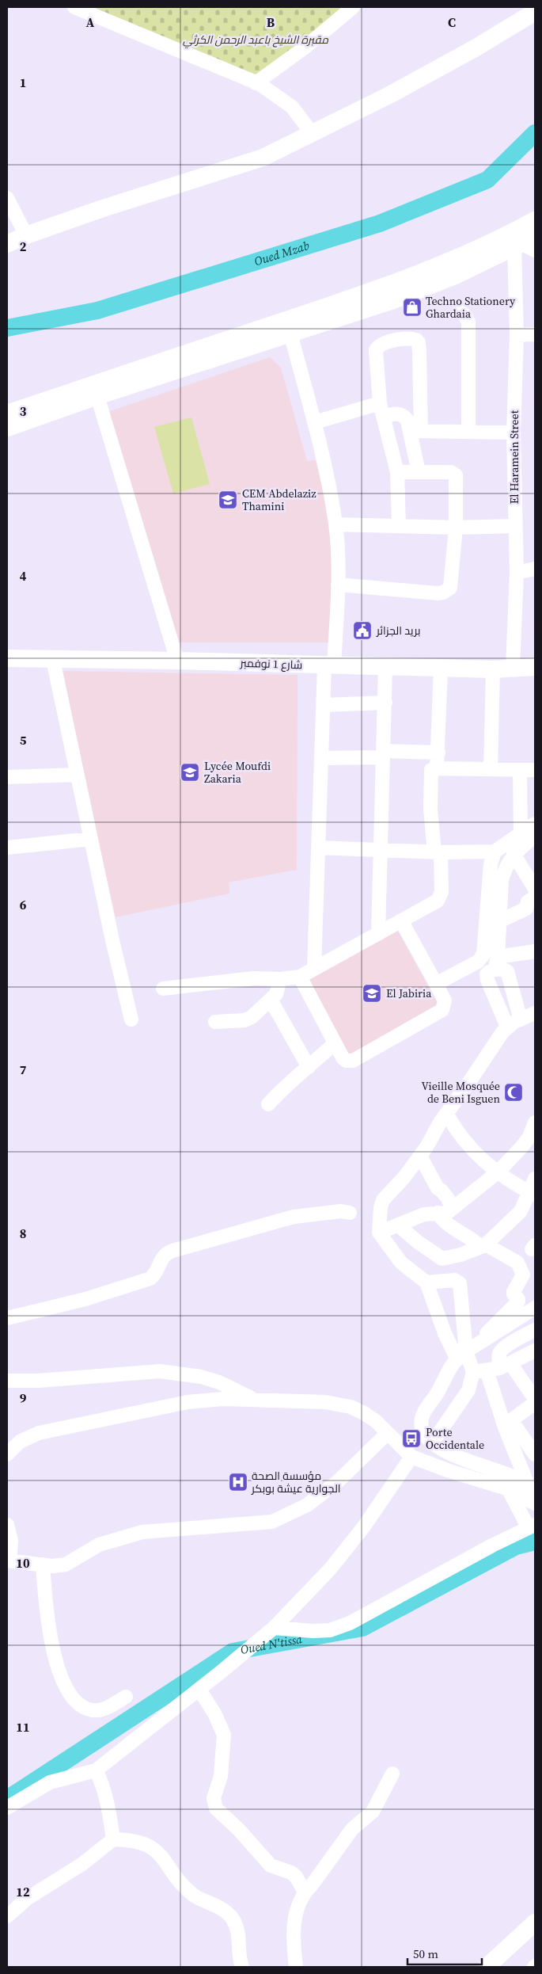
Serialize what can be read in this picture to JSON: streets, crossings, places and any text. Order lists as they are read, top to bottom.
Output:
{
  "streets": {
    "main road": ["شارع 1 نوفمبر"],
    "street": ["El Haramein Street"]
  },
  "crossings": [
    ["El Haramein Street", "شارع 1 نوفمبر"]
  ],
  "water": ["Oued Mzab", "Oued N'tissa"],
  "parks": ["مقبرة الشيخ باعبد الرحمن الكرثي"],
  "places": {
    "shop": ["Techno Stationery Ghardaia"],
    "school or university": ["CEM Abdelaziz Thamini", "Lycée Moufdi Zakaria", "El Jabiria"],
    "public building": ["بريد الجزائر"],
    "mosque": ["Vieille Mosquée de Beni Isguen"],
    "bus stop": ["Porte Occidentale"],
    "hospital": ["مؤسسة الصحة الجوارية عيشة بوبكر"]
  },
  "scale_bar": "50 m",
  "grid": {
    "columns": ["A", "B", "C"],
    "rows": [
      "1",
      "2",
      "3",
      "4",
      "5",
      "6",
      "7",
      "8",
      "9",
      "10",
      "11",
      "12"
    ]
  }
}
